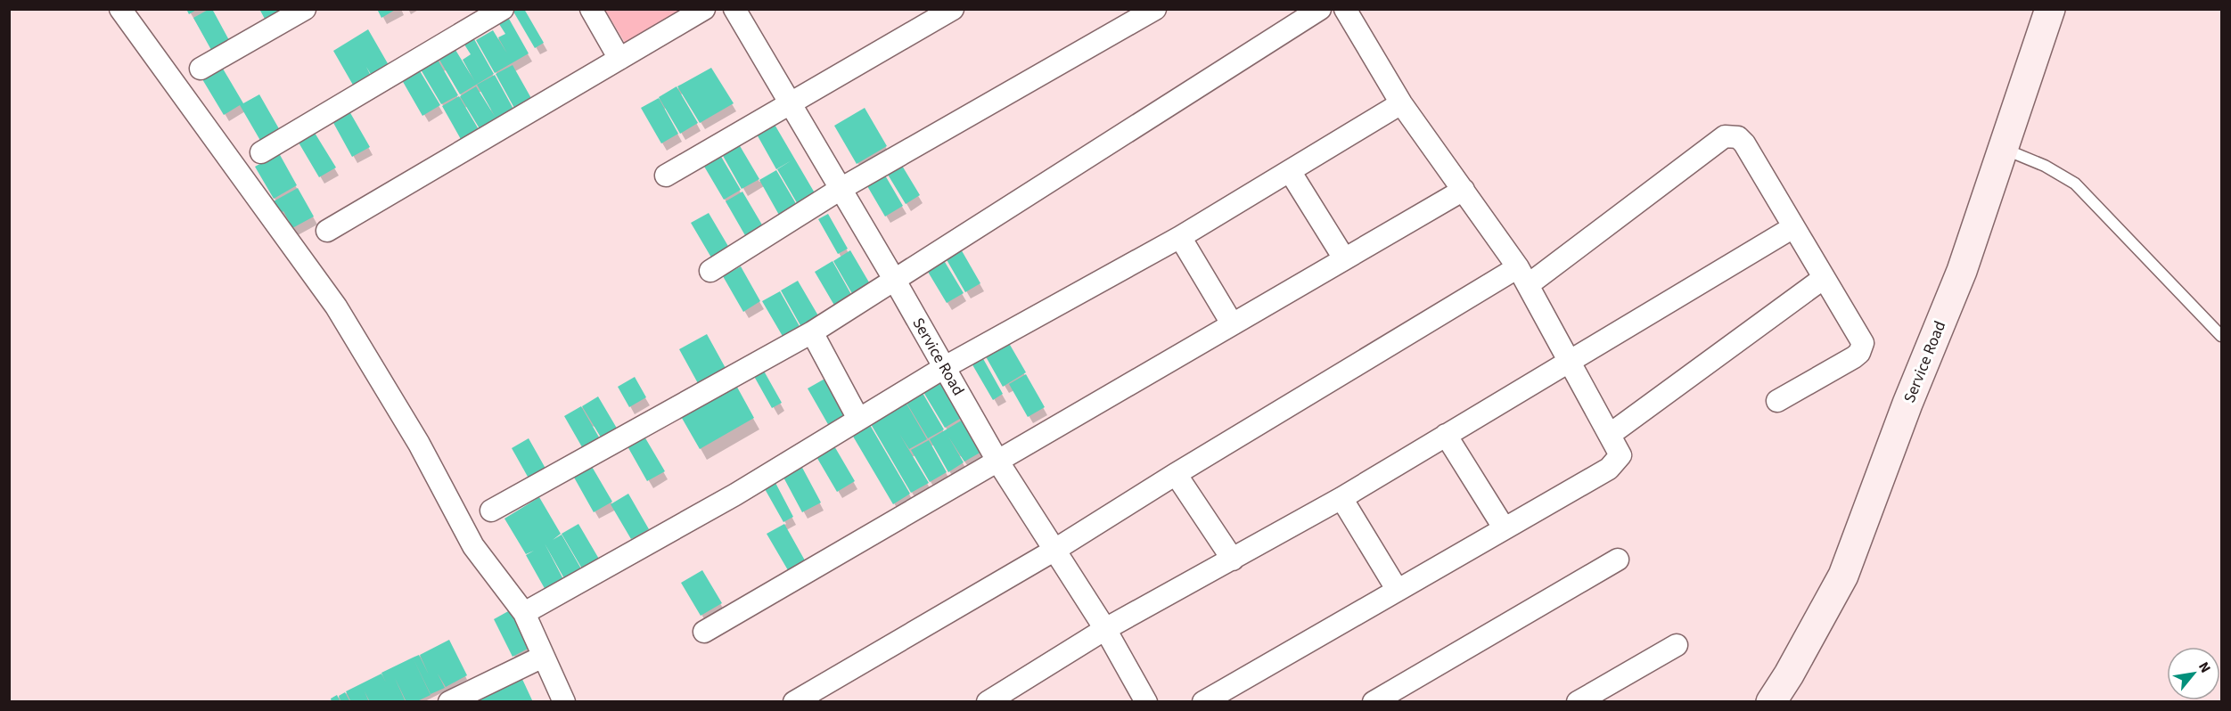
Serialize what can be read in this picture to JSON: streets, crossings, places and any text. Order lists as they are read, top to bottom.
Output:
{
  "streets": {
    "street": ["Service Road"]
  },
  "north": "top right"
}
